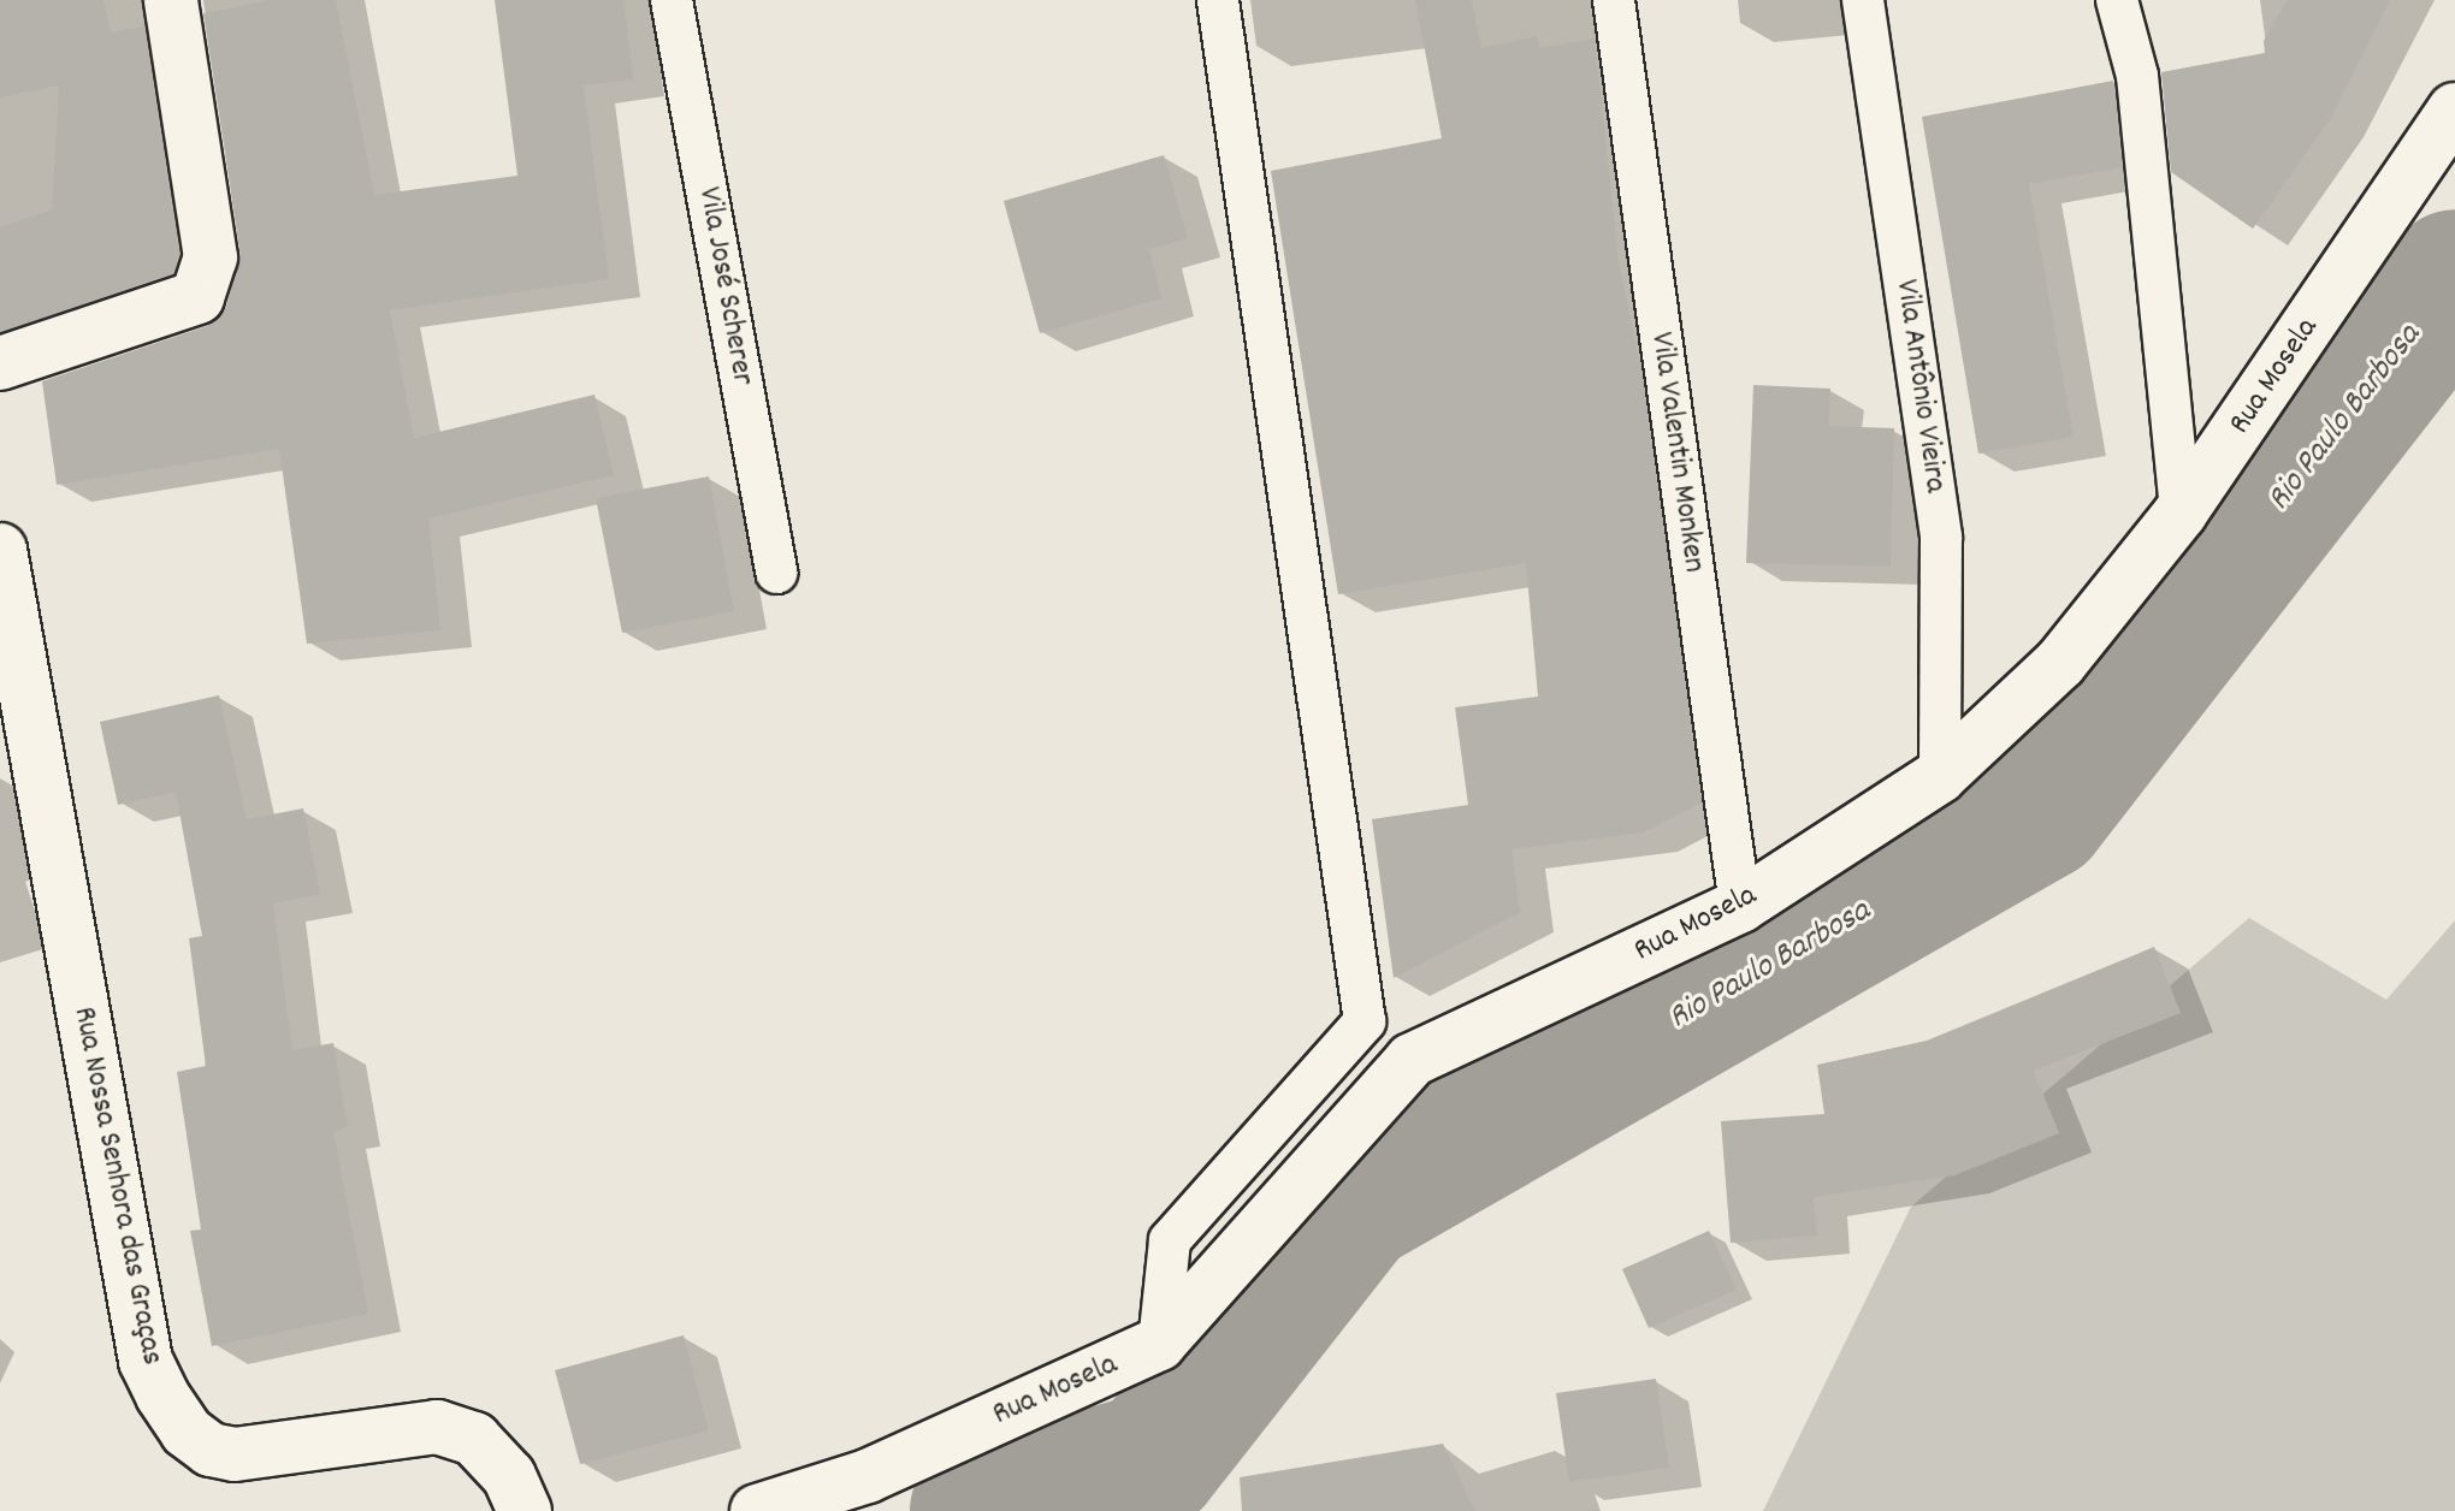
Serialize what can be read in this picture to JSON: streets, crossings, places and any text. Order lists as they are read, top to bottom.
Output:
{
  "streets": {
    "street": ["Rua Mosela", "Rua Nossa Senhora das Graças"],
    "lane": ["Vila José Scherer", "Vila Antônio Vieira", "Vila Valentin Monken"]
  },
  "crossings": [
    ["Rua Mosela", "Vila Antônio Vieira"],
    ["Rua Mosela", "Vila Valentin Monken"]
  ],
  "water": ["Rio Paulo Barbosa"]
}
